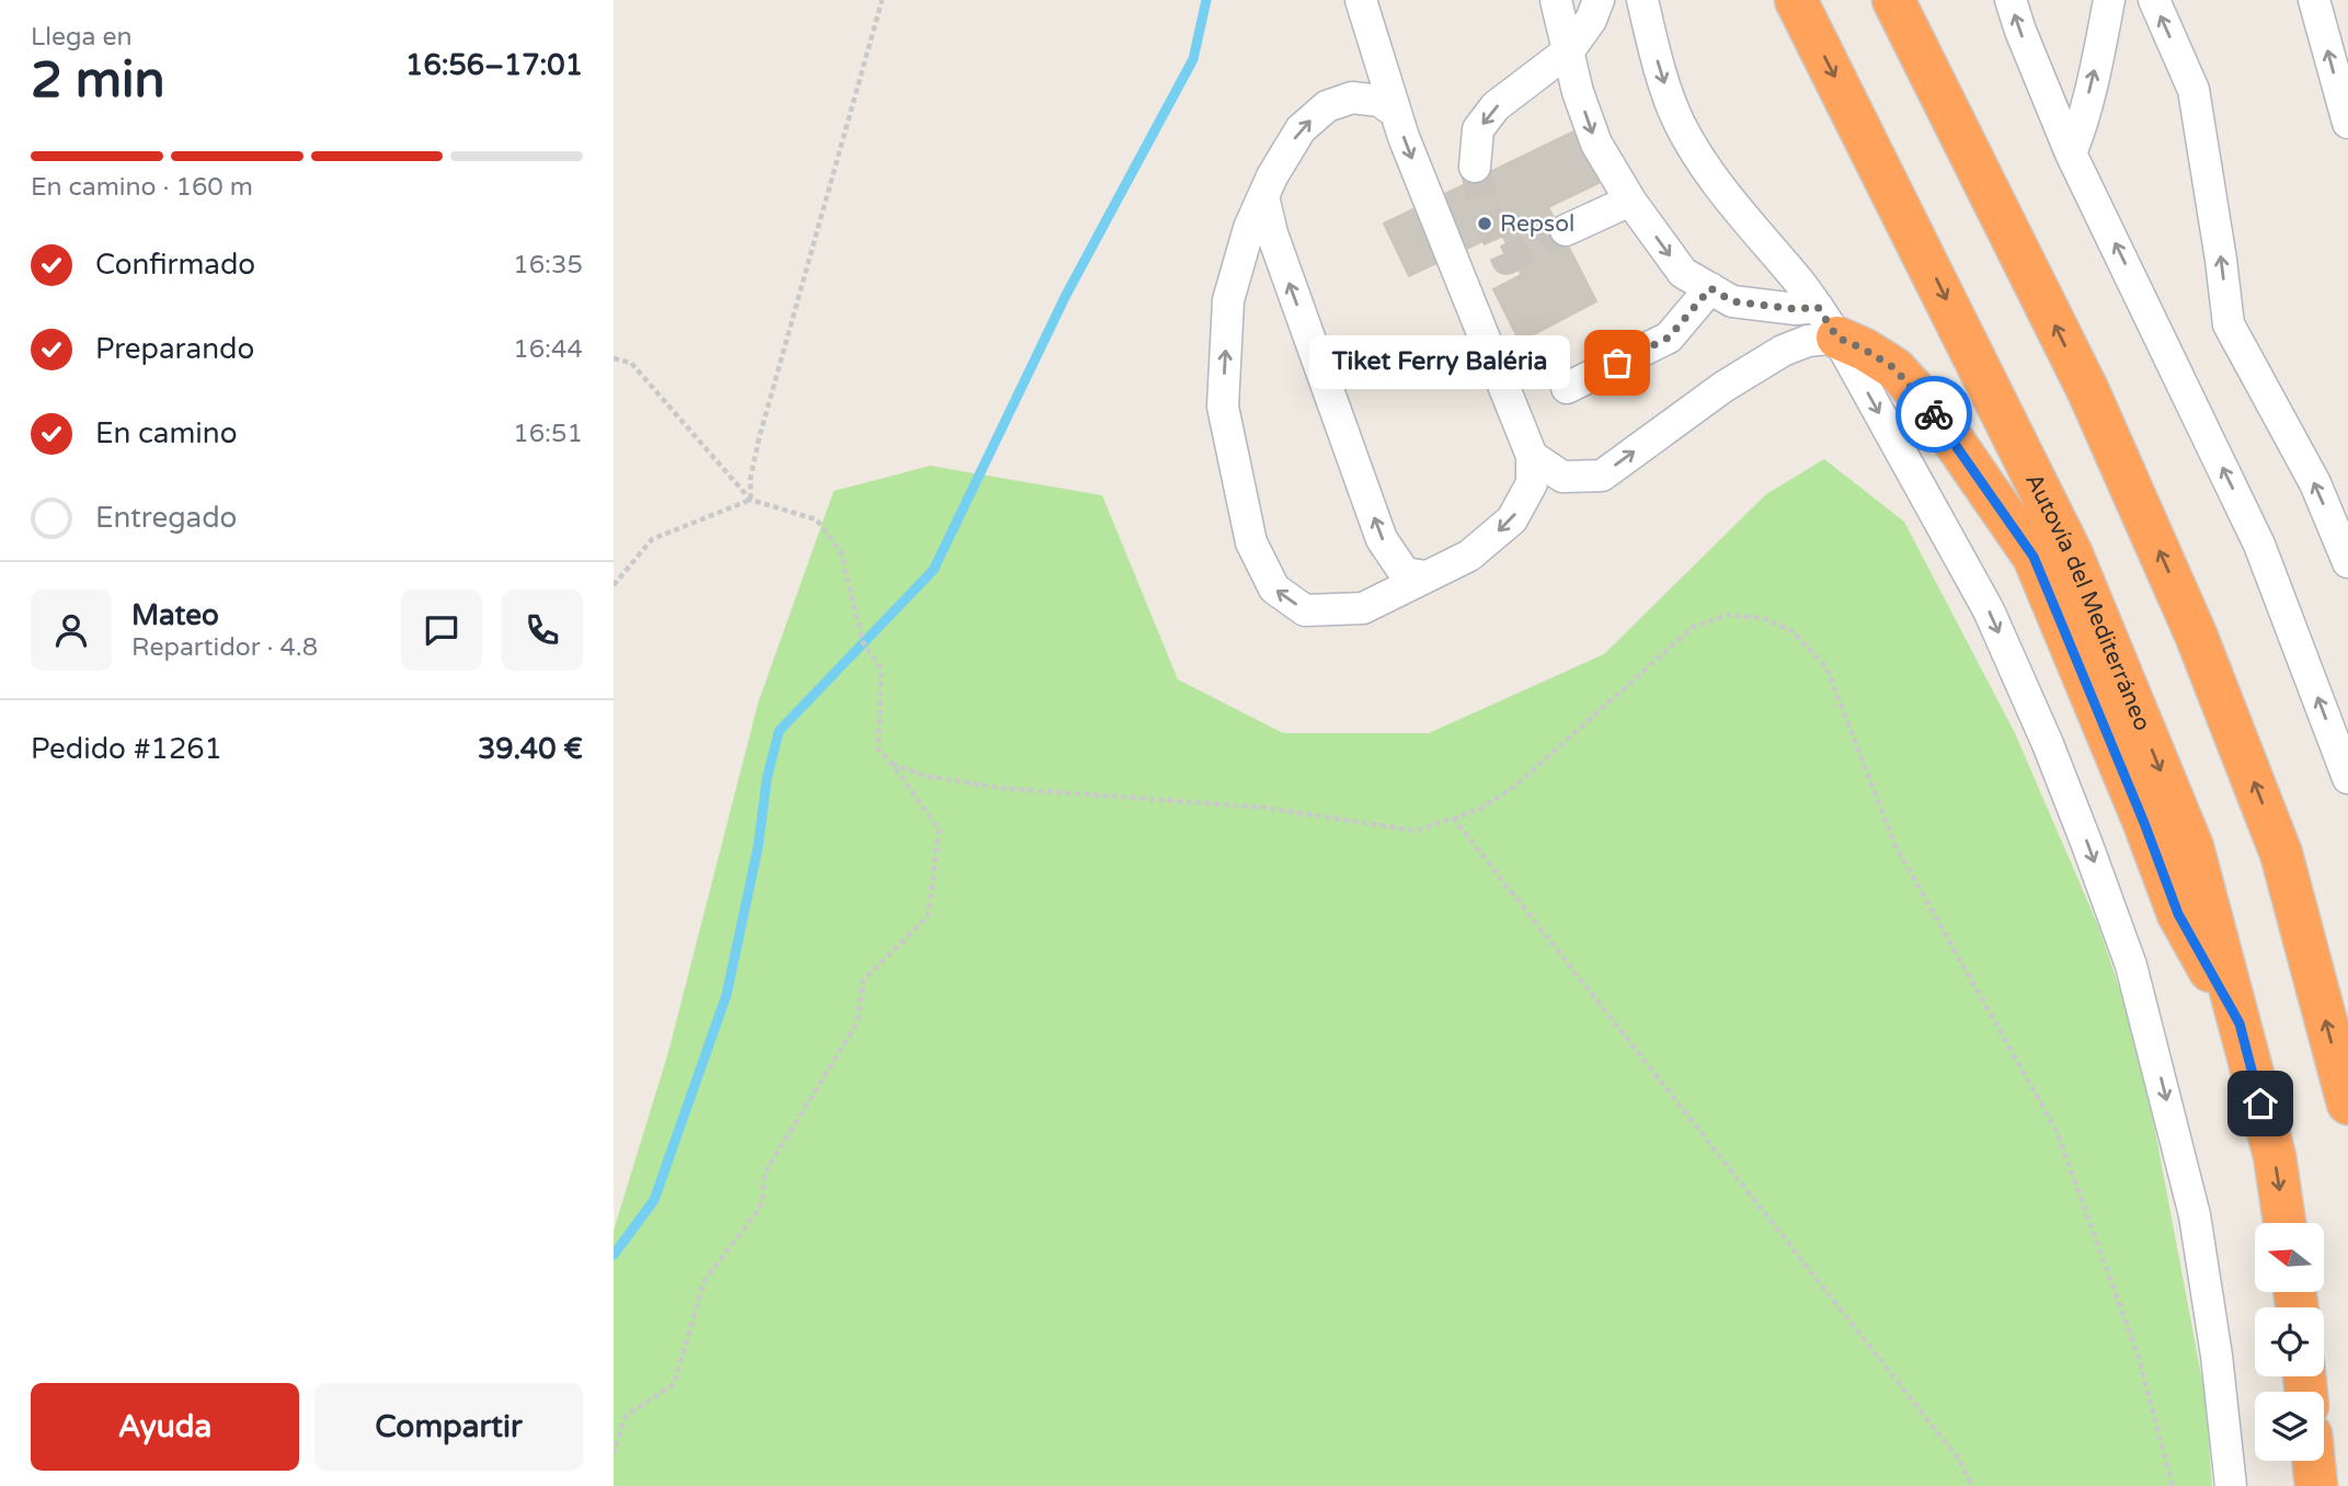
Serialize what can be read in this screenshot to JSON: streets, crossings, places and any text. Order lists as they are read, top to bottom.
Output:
{
  "streets": {
    "highway": ["Autovía del Mediterráneo"]
  },
  "places": ["Repsol", "Tiket Ferry Baléria"],
  "north": "left",
  "page": {
    "heading": ["2 min", "Llega en", "16:56–17:01"],
    "panel": [
      "Mateo",
      "Repartidor · 4.8",
      "Pedido #1261",
      "39.40 €"
    ],
    "bar": "En camino · 160 m",
    "list": [
      ["Confirmado", "16:35"],
      ["Preparando", "16:44"],
      ["En camino", "16:51"],
      "Entregado"
    ],
    "bubble": "Tiket Ferry Baléria",
    "buttons": ["Ayuda", "Compartir"]
  }
}
